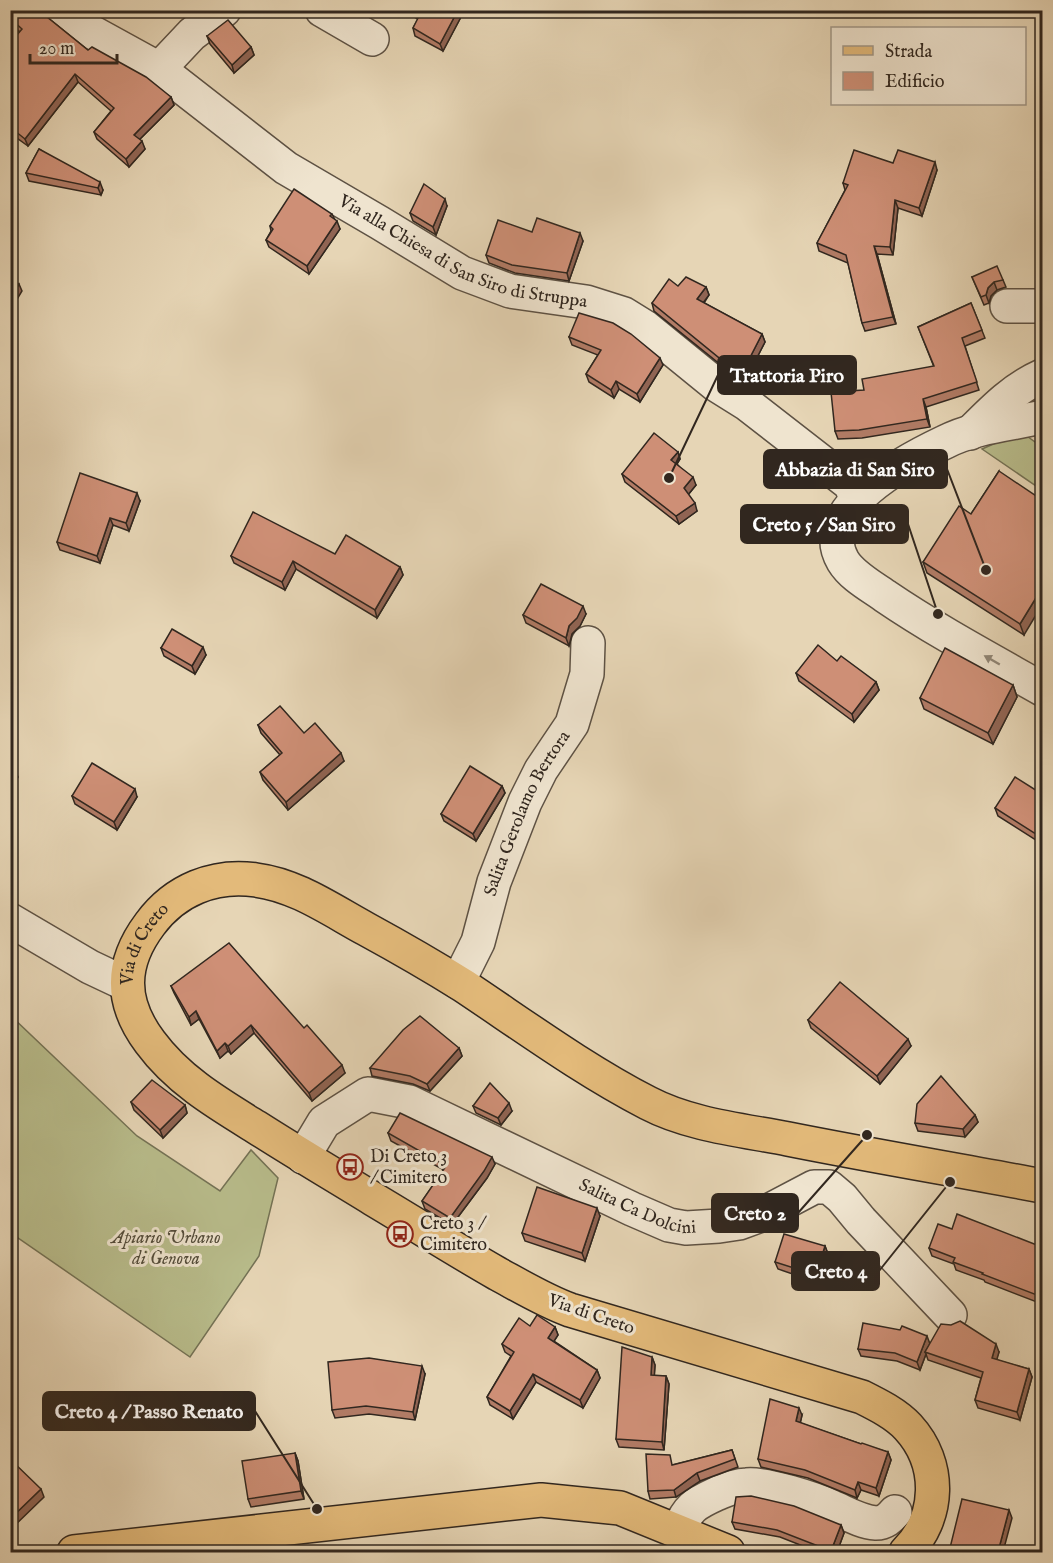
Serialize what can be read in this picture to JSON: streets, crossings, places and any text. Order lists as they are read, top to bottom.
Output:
{
  "streets": {
    "main road": ["Via di Creto"],
    "street": ["Via alla Chiesa di San Siro di Struppa", "Salita Gerolamo Bertora", "Salita Ca Dolcini"]
  },
  "crossings": [
    ["Salita Gerolamo Bertora", "Via di Creto"],
    ["Via di Creto", "Salita Ca Dolcini"]
  ],
  "parks": ["Apiario Urbano di Genova"],
  "places": {
    "other": [
      "Trattoria Piro",
      "Abbazia di San Siro",
      "Creto 5 / San Siro",
      "Creto 2",
      "Creto 4",
      "Creto 4 / Passo Renato"
    ],
    "bus stop": ["Di Creto 3 / Cimitero", "Creto 3 / Cimitero"]
  },
  "legend": ["Strada", "Edificio"],
  "scale_bar": "20 m"
}
